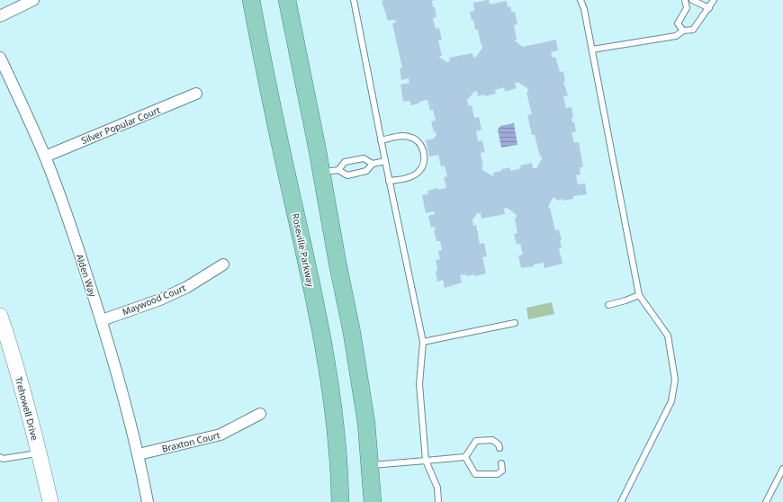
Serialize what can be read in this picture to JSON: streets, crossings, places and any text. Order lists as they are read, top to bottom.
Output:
{
  "streets": {
    "main road": ["Roseville Parkway"],
    "street": [
      "Silver Popular Court",
      "Alden Way",
      "Maywood Court",
      "Trehowell Drive",
      "Braxton Court"
    ]
  },
  "crossings": [
    ["Silver Popular Court", "Alden Way"],
    ["Alden Way", "Maywood Court"],
    ["Alden Way", "Braxton Court"]
  ]
}
